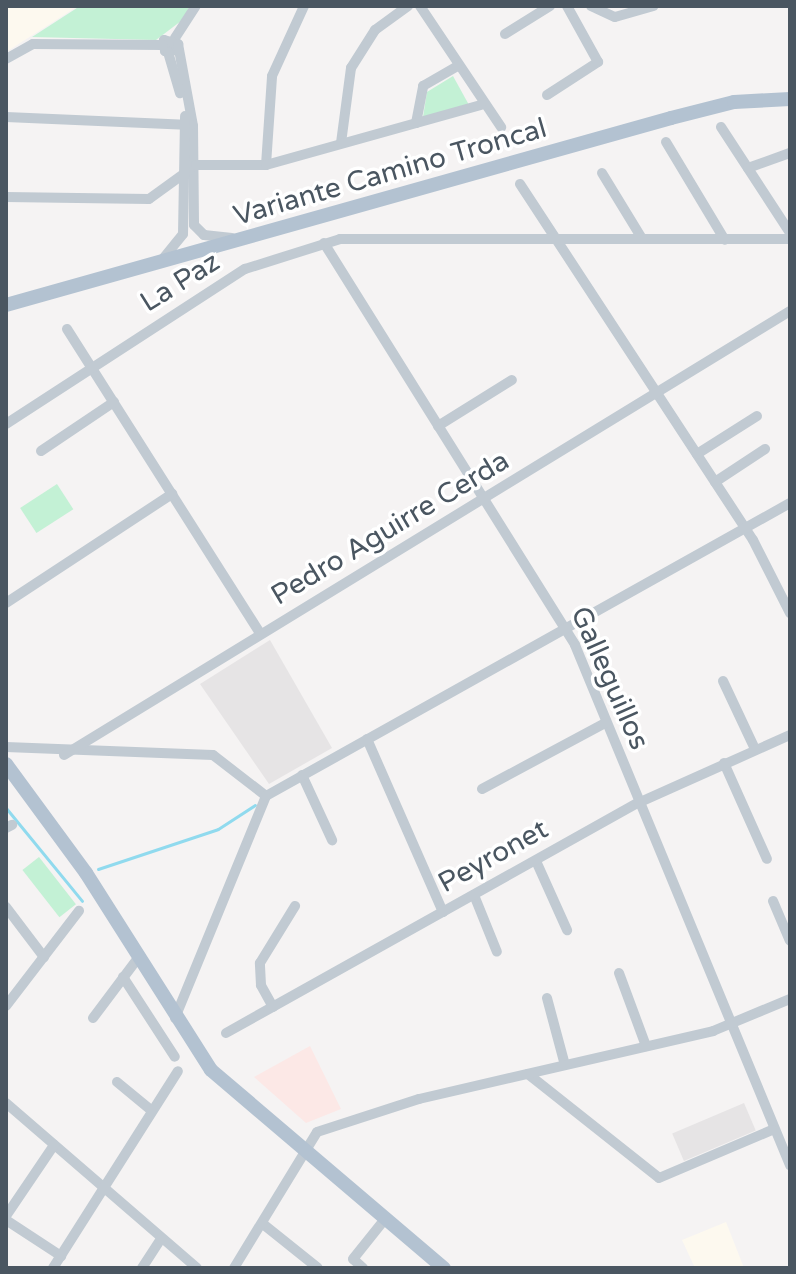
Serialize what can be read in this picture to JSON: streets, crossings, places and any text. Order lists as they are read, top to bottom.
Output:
{
  "streets": {
    "main road": ["Variante Camino Troncal"],
    "street": [
      "La Paz",
      "Pedro Aguirre Cerda",
      "Galleguillos",
      "Peyronet"
    ]
  },
  "crossings": [
    ["La Paz", "Galleguillos"],
    ["Pedro Aguirre Cerda", "Galleguillos"],
    ["Galleguillos", "Peyronet"]
  ]
}
